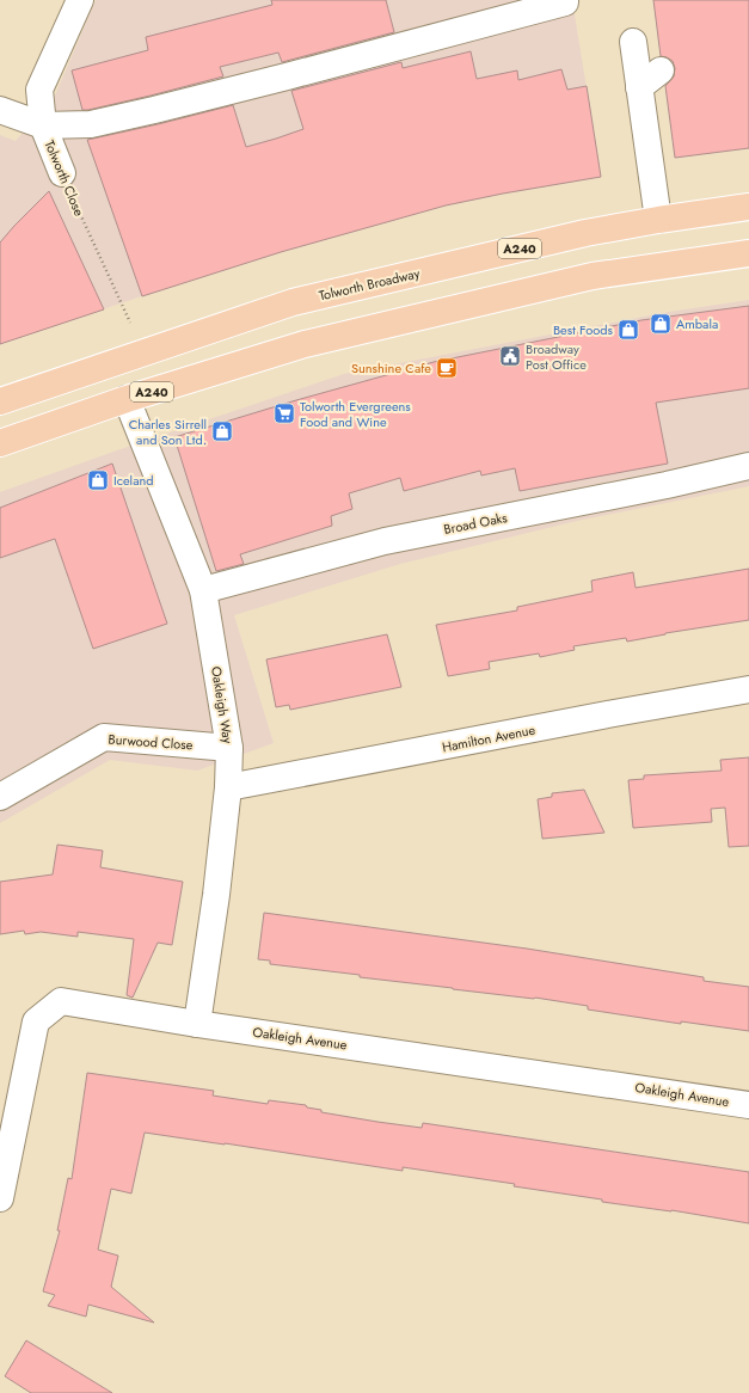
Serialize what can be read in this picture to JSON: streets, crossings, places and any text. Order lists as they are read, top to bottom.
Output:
{
  "streets": {
    "main road": ["A240", "Tolworth Broadway"],
    "street": [
      "Tolworth Close",
      "Broad Oaks",
      "Oakleigh Way",
      "Hamilton Avenue",
      "Burwood Close",
      "Oakleigh Avenue"
    ]
  },
  "crossings": [
    ["Tolworth Close", "Tolworth Broadway"],
    ["A240", "Oakleigh Way"],
    ["Broad Oaks", "Oakleigh Way"],
    ["Oakleigh Way", "Hamilton Avenue"],
    ["Oakleigh Way", "Burwood Close"],
    ["Oakleigh Way", "Oakleigh Avenue"]
  ],
  "places": {
    "shop": [
      "Ambala",
      "Best Foods",
      "Charles Sirrell and Son Ltd.",
      "Iceland"
    ],
    "public building": ["Broadway Post Office"],
    "cafe": ["Sunshine Cafe"],
    "supermarket": ["Tolworth Evergreens Food and Wine"]
  }
}
